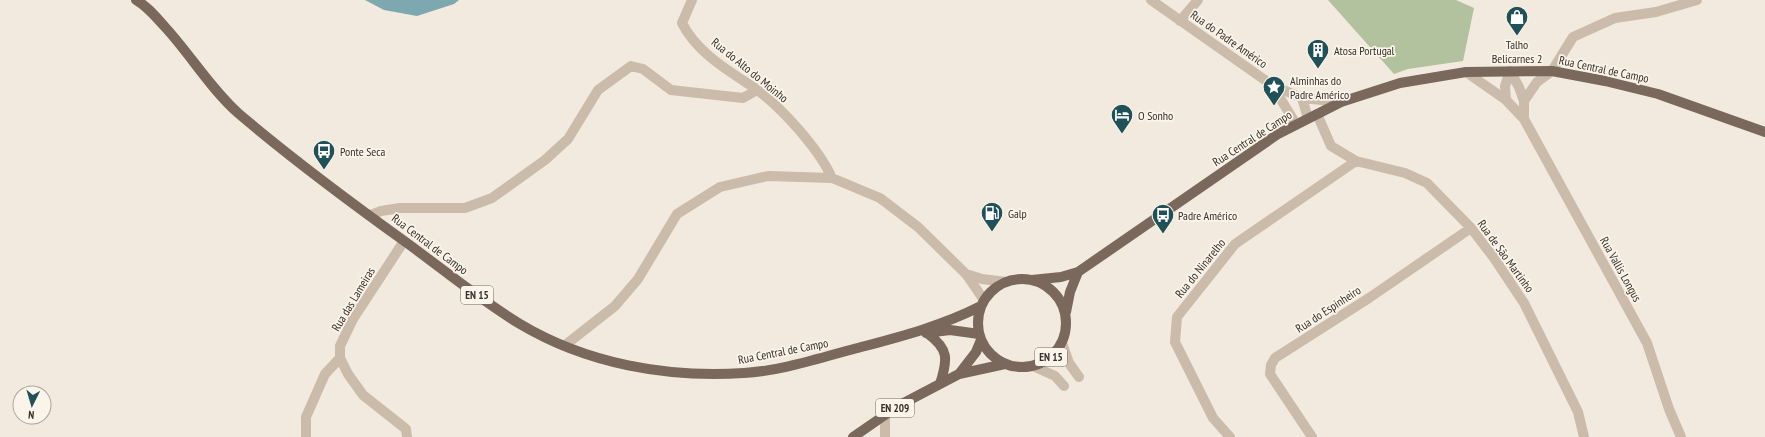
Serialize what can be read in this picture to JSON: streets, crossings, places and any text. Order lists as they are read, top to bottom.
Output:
{
  "streets": {
    "main road": ["Rua Central de Campo", "EN 15", "EN 209"],
    "street": [
      "Rua do Padre Américo",
      "Rua do Alto do Moinho",
      "Rua de São Martinho",
      "Rua do Ninarelho",
      "Rua Vallis Longus",
      "Rua das Lameiras",
      "Rua do Espinheiro"
    ]
  },
  "crossings": [
    ["Rua do Padre Américo", "Rua Central de Campo"],
    ["Rua Central de Campo", "Rua de São Martinho"],
    ["Rua Central de Campo", "EN 15"],
    ["Rua Central de Campo", "Rua das Lameiras"],
    ["Rua Central de Campo", "EN 209"],
    ["Rua de São Martinho", "Rua do Ninarelho"],
    ["Rua de São Martinho", "Rua do Espinheiro"],
    ["EN 15", "EN 209"]
  ],
  "places": {
    "shop": ["Talho Belicarnes 2"],
    "building": ["Atosa Portugal"],
    "place": ["Alminhas do Padre Américo"],
    "hotel": ["O Sonho"],
    "bus stop": ["Ponte Seca", "Padre Américo"],
    "fuel station": ["Galp"]
  },
  "north": "bottom"
}
